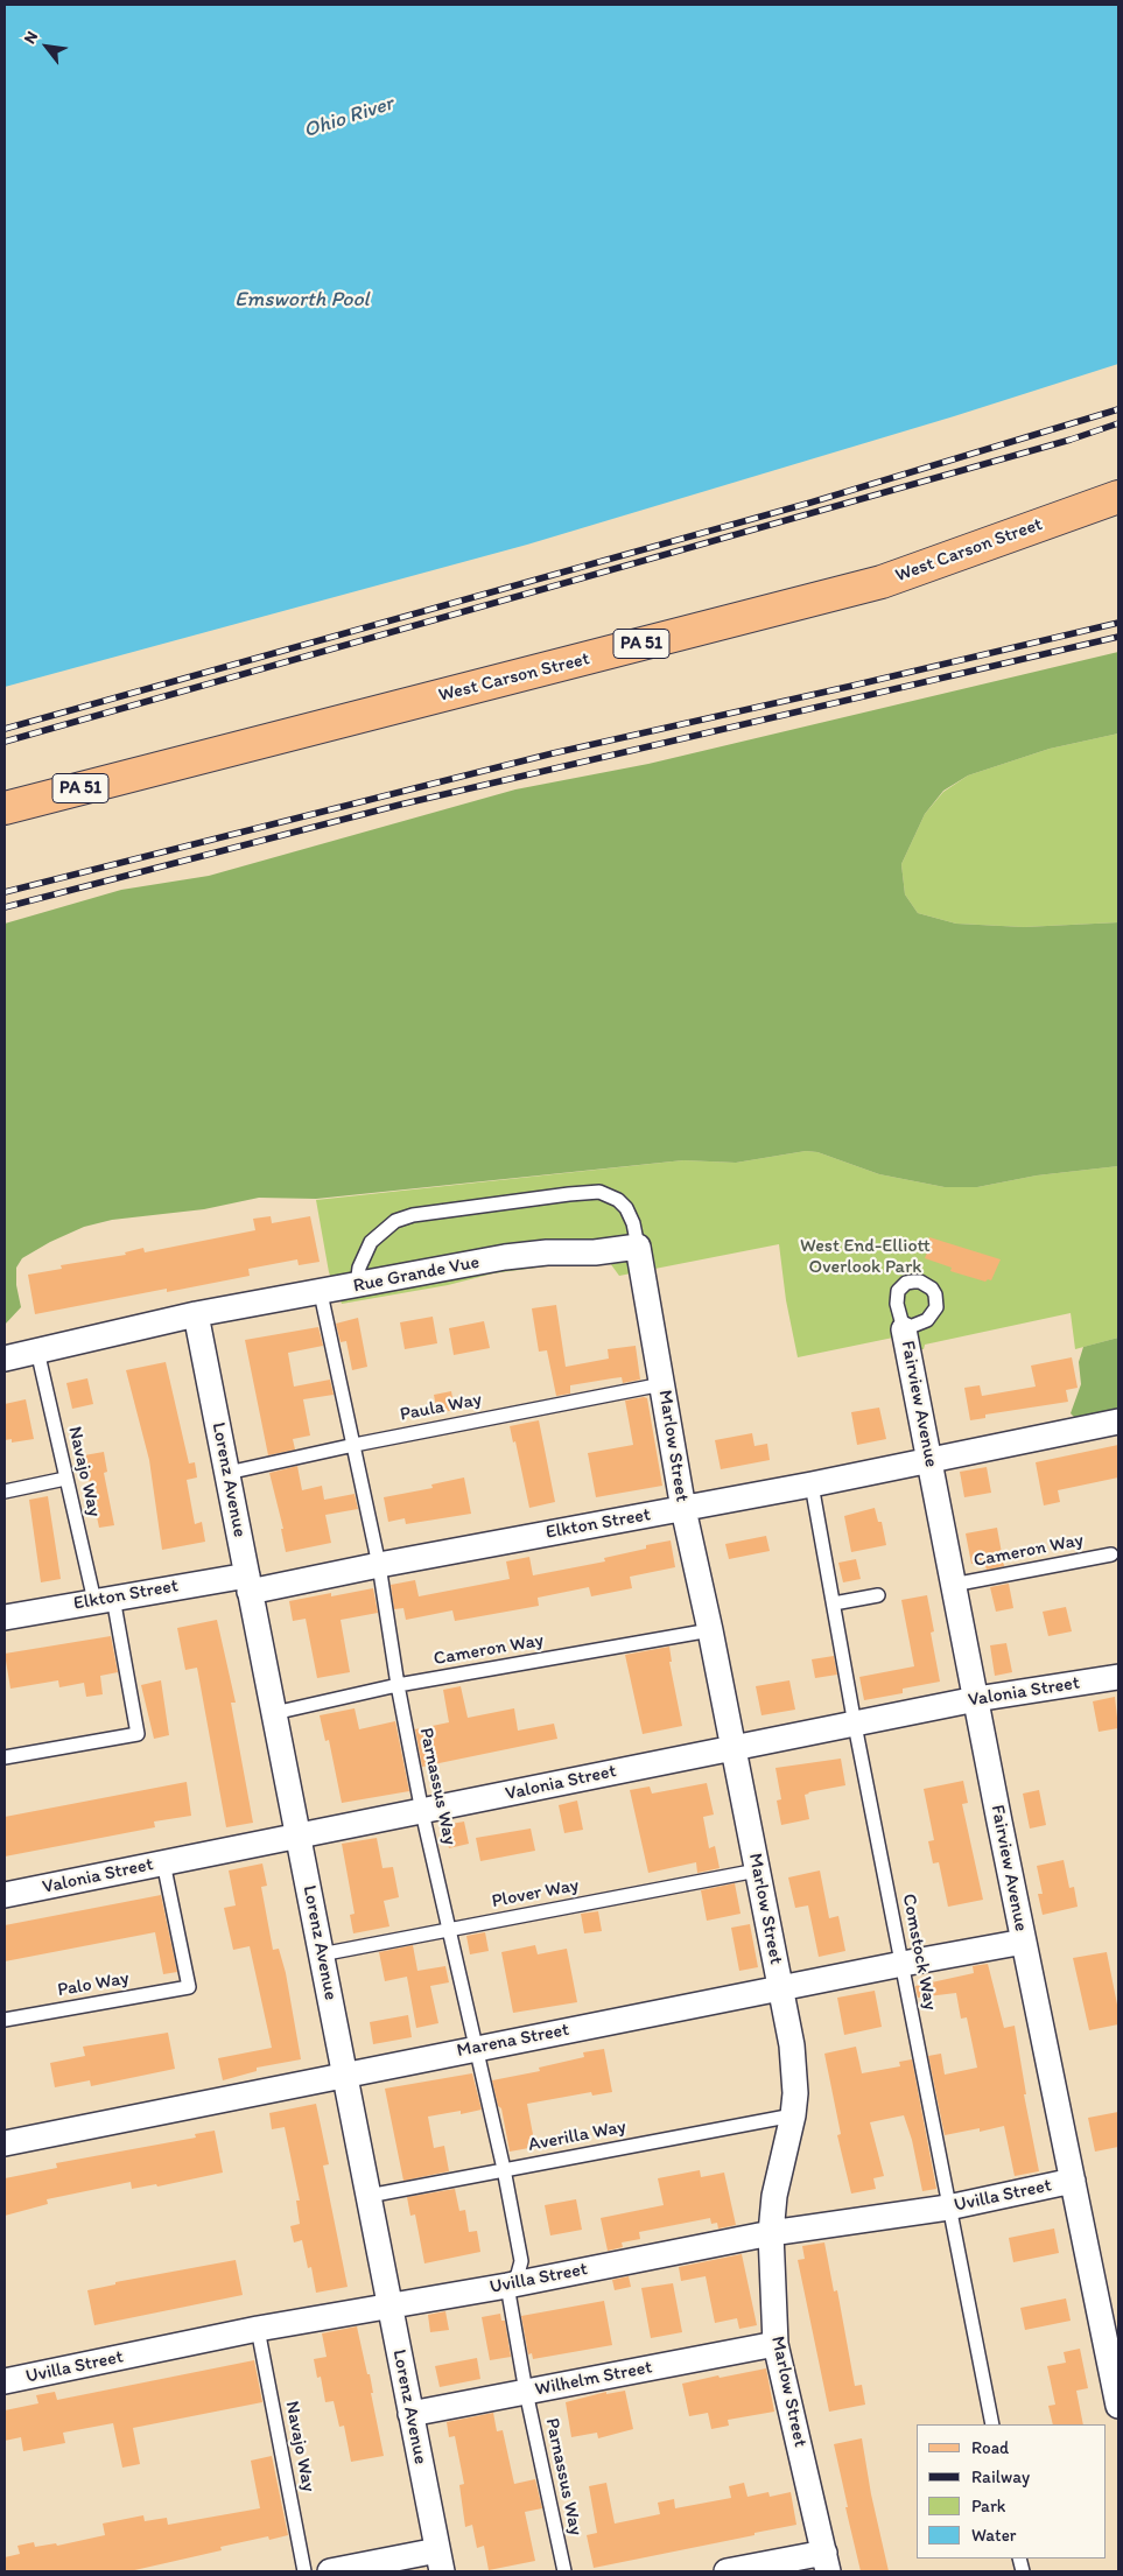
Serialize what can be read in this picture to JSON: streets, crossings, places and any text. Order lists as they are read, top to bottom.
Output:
{
  "streets": {
    "main road": ["West Carson Street", "PA 51"],
    "street": [
      "Rue Grande Vue",
      "Fairview Avenue",
      "Marlow Street",
      "Lorenz Avenue",
      "Elkton Street",
      "Valonia Street",
      "Marena Street",
      "Uvilla Street",
      "Wilhelm Street"
    ],
    "lane": [
      "Paula Way",
      "Navajo Way",
      "Cameron Way",
      "Parnassus Way",
      "Plover Way",
      "Comstock Way",
      "Palo Way",
      "Averilla Way"
    ]
  },
  "crossings": [
    ["Rue Grande Vue", "Marlow Street"],
    ["Rue Grande Vue", "Navajo Way"],
    ["Rue Grande Vue", "Lorenz Avenue"],
    ["Rue Grande Vue", "Parnassus Way"],
    ["Fairview Avenue", "Elkton Street"],
    ["Fairview Avenue", "Cameron Way"],
    ["Fairview Avenue", "Valonia Street"],
    ["Fairview Avenue", "Marena Street"],
    ["Fairview Avenue", "Uvilla Street"],
    ["Paula Way", "Marlow Street"],
    ["Paula Way", "Lorenz Avenue"],
    ["Paula Way", "Parnassus Way"],
    ["Marlow Street", "Elkton Street"],
    ["Marlow Street", "Cameron Way"],
    ["Marlow Street", "Valonia Street"],
    ["Marlow Street", "Plover Way"],
    ["Marlow Street", "Marena Street"],
    ["Marlow Street", "Averilla Way"],
    ["Marlow Street", "Uvilla Street"],
    ["Marlow Street", "Wilhelm Street"],
    ["Navajo Way", "Elkton Street"],
    ["Navajo Way", "Uvilla Street"],
    ["Lorenz Avenue", "Elkton Street"],
    ["Lorenz Avenue", "Cameron Way"],
    ["Lorenz Avenue", "Valonia Street"],
    ["Lorenz Avenue", "Plover Way"],
    ["Lorenz Avenue", "Marena Street"],
    ["Lorenz Avenue", "Averilla Way"],
    ["Lorenz Avenue", "Uvilla Street"],
    ["Lorenz Avenue", "Wilhelm Street"],
    ["Elkton Street", "Parnassus Way"],
    ["Elkton Street", "Comstock Way"],
    ["Cameron Way", "Parnassus Way"],
    ["Valonia Street", "Parnassus Way"],
    ["Valonia Street", "Comstock Way"],
    ["Valonia Street", "Palo Way"],
    ["Parnassus Way", "Plover Way"],
    ["Parnassus Way", "Marena Street"],
    ["Parnassus Way", "Averilla Way"],
    ["Parnassus Way", "Uvilla Street"],
    ["Parnassus Way", "Wilhelm Street"],
    ["Comstock Way", "Marena Street"],
    ["Comstock Way", "Uvilla Street"]
  ],
  "water": ["Ohio River", "Emsworth Pool"],
  "parks": ["West End-Elliott Overlook Park"],
  "legend": [
    "Road",
    "Railway",
    "Park",
    "Water"
  ],
  "north": "top left"
}
